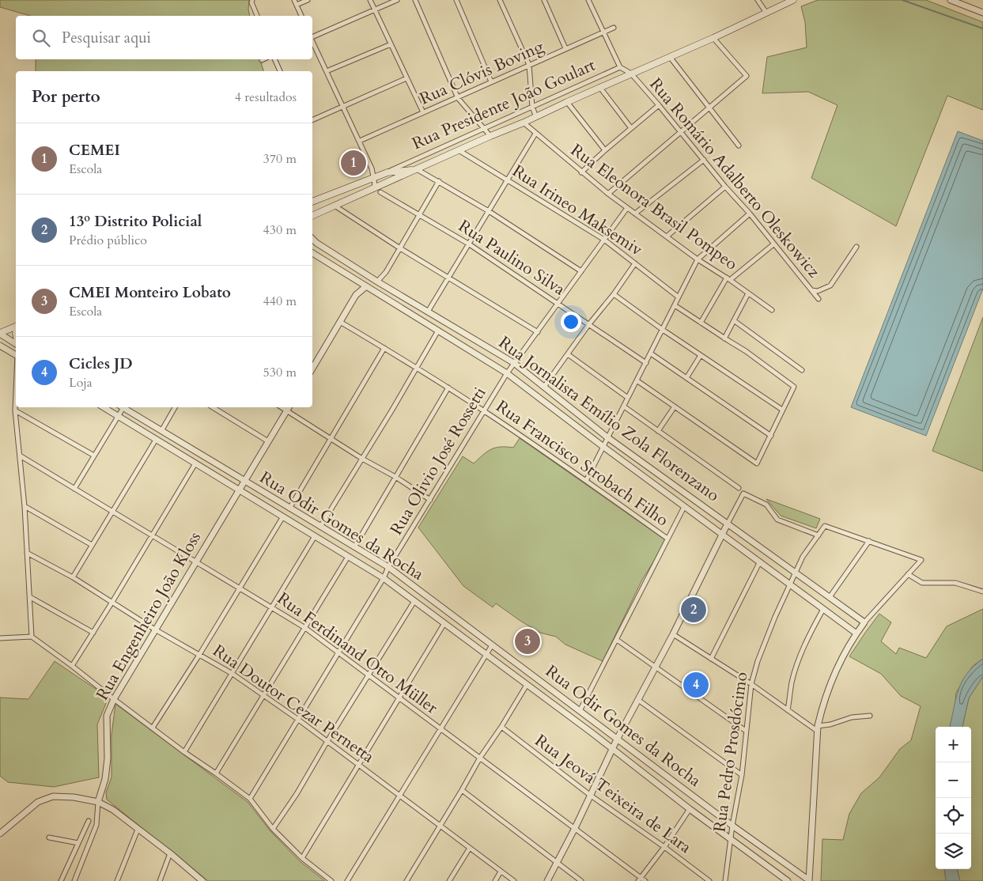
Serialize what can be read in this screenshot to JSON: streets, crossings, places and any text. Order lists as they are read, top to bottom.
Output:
{
  "streets": {
    "main road": ["Rua Presidente João Goulart"],
    "street": [
      "Rua Clóvis Boving",
      "Rua Romário Adalberto Oleskowicz",
      "Rua Eleonora Brasil Pompeo",
      "Rua Irineo Maksemiv",
      "Rua Paulino Silva",
      "Rua Jornalista Emílio Zola Florenzano",
      "Rua Olivio José Rossetti",
      "Rua Francisco Strobach Filho",
      "Rua Odir Gomes da Rocha",
      "Rua Engenheiro João Kloss",
      "Rua Ferdinand Otto Müller",
      "Rua Doutor Cezar Pernetta",
      "Rua Pedro Prosdócimo",
      "Rua Jeová Teixeira de Lara"
    ]
  },
  "crossings": [
    ["Rua Presidente João Goulart", "Rua Romário Adalberto Oleskowicz"],
    ["Rua Presidente João Goulart", "Rua Eleonora Brasil Pompeo"],
    ["Rua Presidente João Goulart", "Rua Irineo Maksemiv"],
    ["Rua Eleonora Brasil Pompeo", "Rua Olivio José Rossetti"],
    ["Rua Irineo Maksemiv", "Rua Olivio José Rossetti"],
    ["Rua Paulino Silva", "Rua Olivio José Rossetti"],
    ["Rua Jornalista Emílio Zola Florenzano", "Rua Olivio José Rossetti"],
    ["Rua Jornalista Emílio Zola Florenzano", "Rua Pedro Prosdócimo"],
    ["Rua Olivio José Rossetti", "Rua Francisco Strobach Filho"],
    ["Rua Olivio José Rossetti", "Rua Odir Gomes da Rocha"],
    ["Rua Olivio José Rossetti", "Rua Ferdinand Otto Müller"],
    ["Rua Olivio José Rossetti", "Rua Doutor Cezar Pernetta"],
    ["Rua Odir Gomes da Rocha", "Rua Engenheiro João Kloss"],
    ["Rua Odir Gomes da Rocha", "Rua Pedro Prosdócimo"],
    ["Rua Engenheiro João Kloss", "Rua Ferdinand Otto Müller"],
    ["Rua Engenheiro João Kloss", "Rua Doutor Cezar Pernetta"]
  ],
  "page": {
    "search": "Pesquisar aqui",
    "heading": ["Por perto", "4 resultados"],
    "list": [
      {
        "mark": "1",
        "name": "CEMEI",
        "note": "Escola",
        "value": "370 m"
      },
      {
        "mark": "2",
        "name": "13º Distrito Policial",
        "note": "Prédio público",
        "value": "430 m"
      },
      {
        "mark": "3",
        "name": "CMEI Monteiro Lobato",
        "note": "Escola",
        "value": "440 m"
      },
      {
        "mark": "4",
        "name": "Cicles JD",
        "note": "Loja",
        "value": "530 m"
      }
    ],
    "pins": [
      "1",
      "2",
      "3",
      "4"
    ],
    "map_buttons": ["+", "−"]
  }
}
